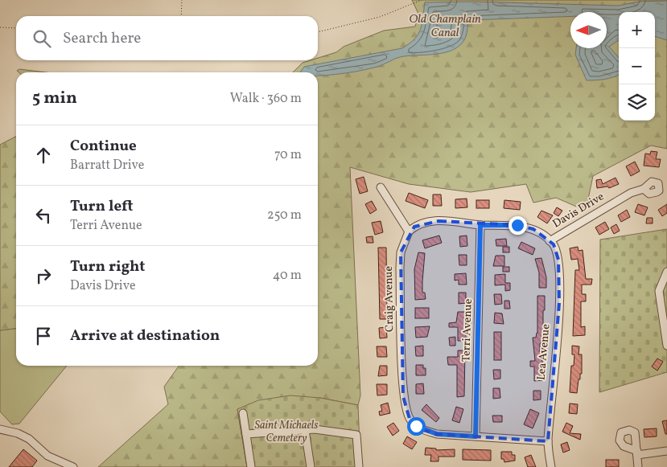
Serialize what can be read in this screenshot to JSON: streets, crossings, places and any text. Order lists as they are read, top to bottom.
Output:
{
  "streets": {
    "street": [
      "Davis Drive",
      "Craig Avenue",
      "Terri Avenue",
      "Lea Avenue"
    ]
  },
  "crossings": [
    ["Davis Drive", "Craig Avenue"],
    ["Davis Drive", "Terri Avenue"],
    ["Davis Drive", "Lea Avenue"],
    ["Craig Avenue", "Terri Avenue"]
  ],
  "water": ["Old Champlain Canal"],
  "parks": ["Saint Michaels Cemetery"],
  "north": "left",
  "page": {
    "map_buttons": ["+", "−"],
    "search": "Search here",
    "heading": ["5 min", "Walk · 360 m"],
    "list": [
      ["Continue", "Barratt Drive", "70 m"],
      ["Turn left", "Terri Avenue", "250 m"],
      ["Turn right", "Davis Drive", "40 m"],
      "Arrive at destination"
    ]
  }
}
